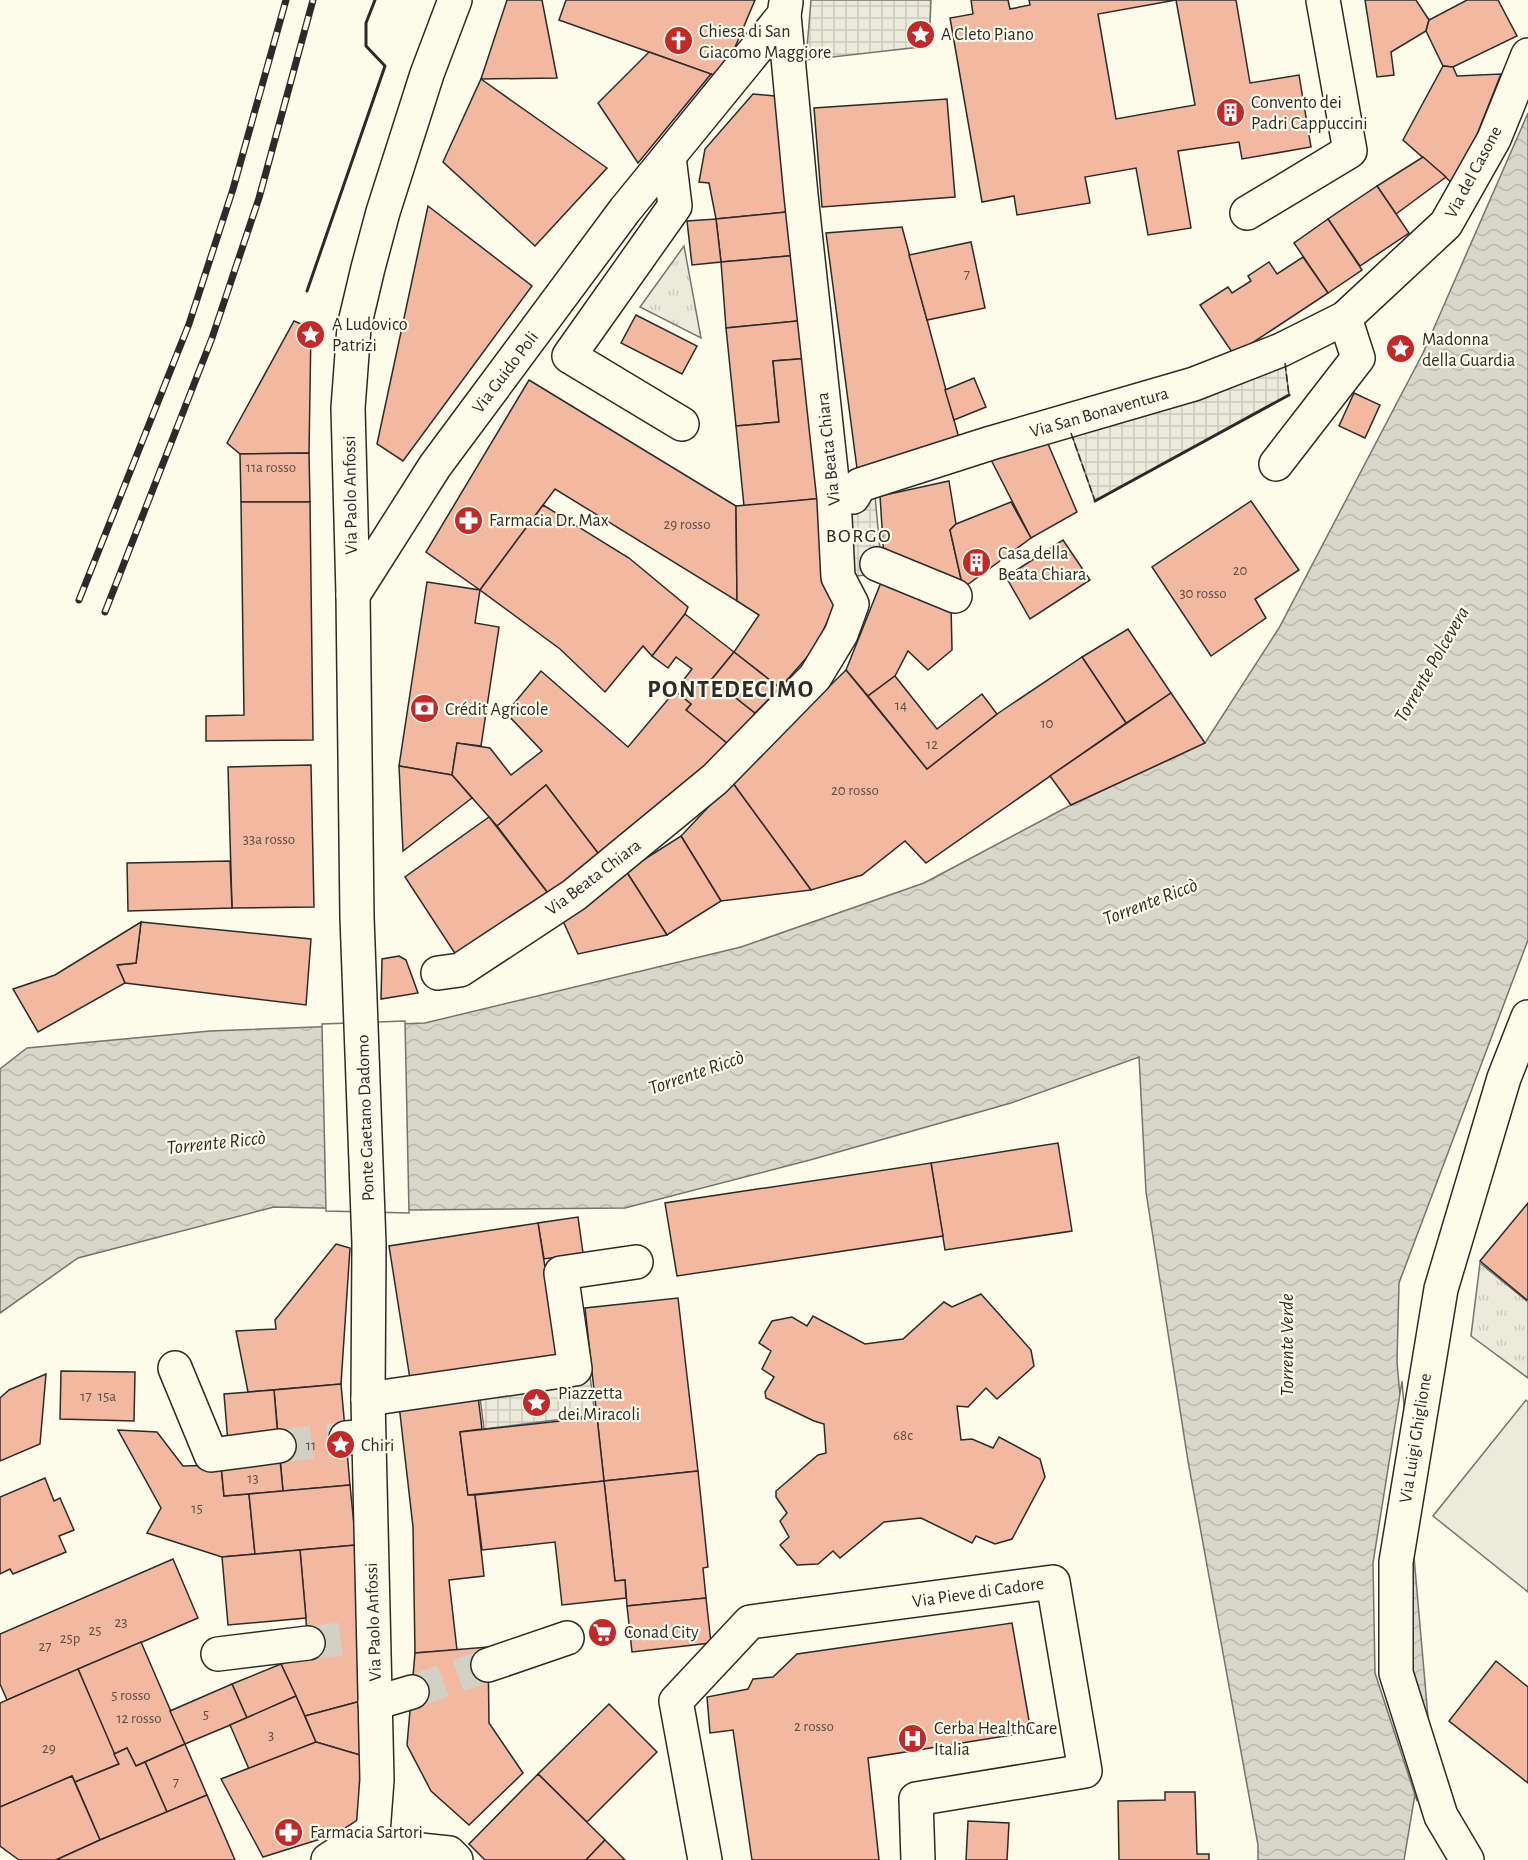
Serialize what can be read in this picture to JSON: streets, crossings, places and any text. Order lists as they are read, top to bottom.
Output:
{
  "streets": {
    "street": [
      "Via del Casone",
      "Via Guido Poli",
      "Via San Bonaventura",
      "Via Beata Chiara",
      "Via Paolo Anfossi",
      "Ponte Gaetano Dadomo",
      "Via Luigi Ghiglione",
      "Via Pieve di Cadore"
    ]
  },
  "crossings": [
    ["Via del Casone", "Via San Bonaventura"],
    ["Via Guido Poli", "Via Beata Chiara"],
    ["Via Guido Poli", "Via Paolo Anfossi"],
    ["Via Paolo Anfossi", "Ponte Gaetano Dadomo"]
  ],
  "districts": ["BORGO", "PONTEDECIMO"],
  "water": ["Torrente Polcevera", "Torrente Riccò", "Torrente Verde"],
  "places": {
    "place": [
      "A Cleto Piano",
      "A Ludovico Patrizi",
      "Madonna della Guardia",
      "Piazzetta dei Miracoli",
      "Chiri"
    ],
    "church": ["Chiesa di San Giacomo Maggiore"],
    "building": ["Convento dei Padri Cappuccini", "Casa della Beata Chiara"],
    "pharmacy": ["Farmacia Dr. Max", "Farmacia Sartori"],
    "bank": ["Crédit Agricole"],
    "supermarket": ["Conad City"],
    "hospital": ["Cerba HealthCare Italia"]
  },
  "house_numbers": [
    "7",
    "11a rosso",
    "29 rosso",
    "20",
    "30 rosso",
    "14",
    "10",
    "12",
    "20 rosso",
    "33a rosso",
    "17",
    "15a",
    "68c",
    "11",
    "13",
    "15",
    "23",
    "25",
    "25p",
    "27",
    "5 rosso",
    "5",
    "12 rosso",
    "2 rosso",
    "3",
    "29",
    "7"
  ]
}
